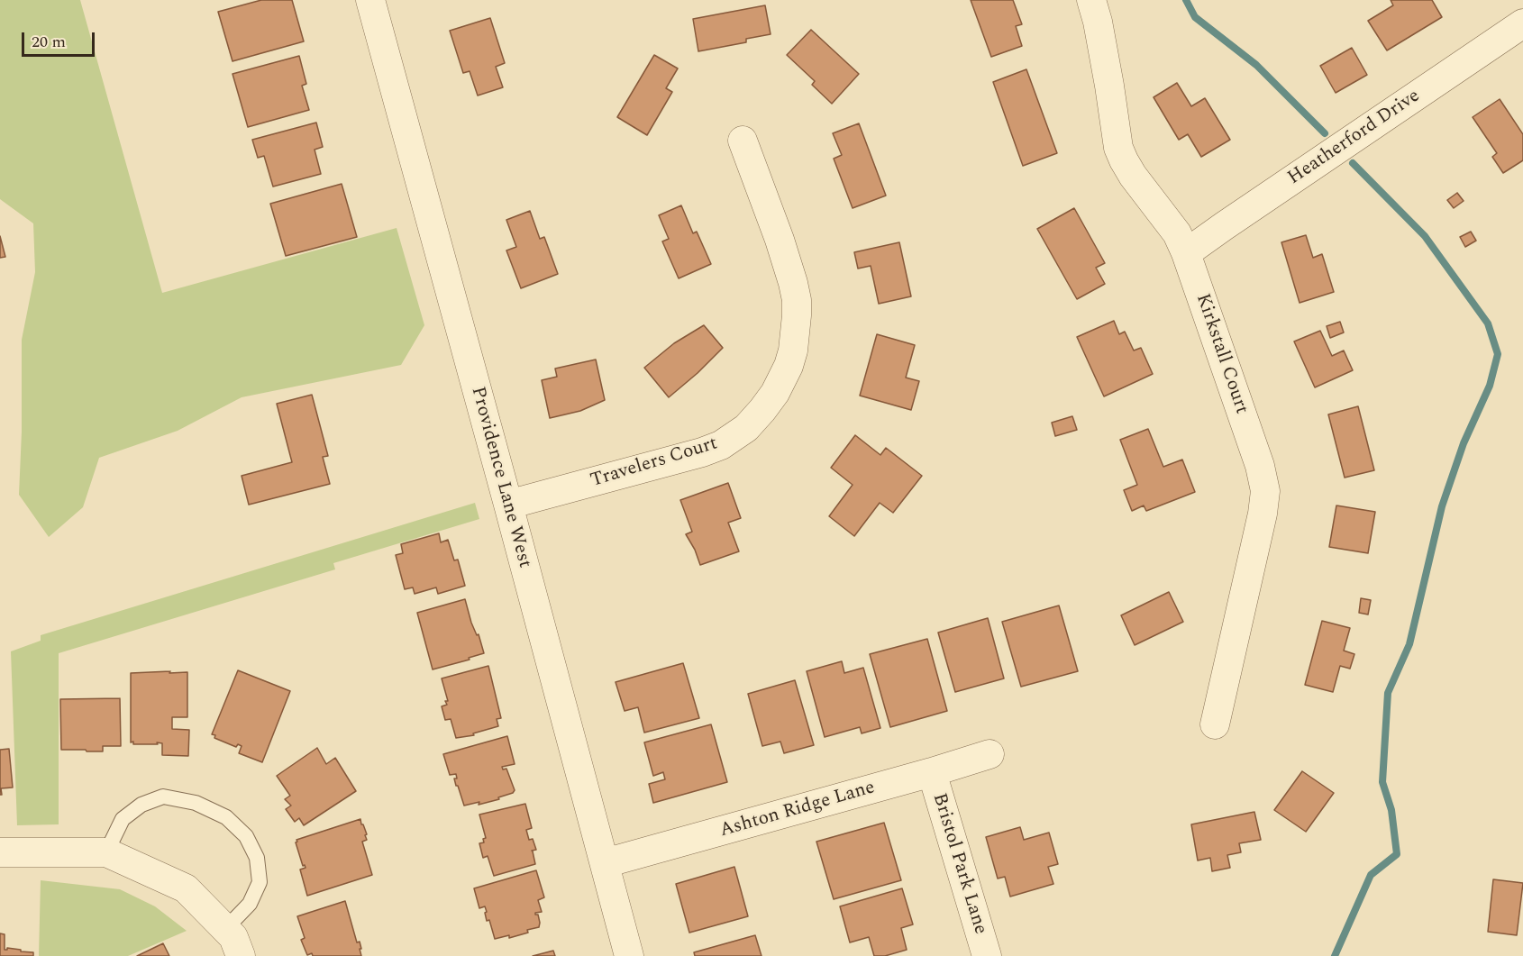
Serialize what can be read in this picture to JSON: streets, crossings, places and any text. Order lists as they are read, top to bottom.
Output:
{
  "streets": {
    "street": [
      "Heatherford Drive",
      "Kirkstall Court",
      "Travelers Court",
      "Providence Lane West",
      "Ashton Ridge Lane",
      "Bristol Park Lane"
    ]
  },
  "crossings": [
    ["Heatherford Drive", "Kirkstall Court"],
    ["Travelers Court", "Providence Lane West"],
    ["Providence Lane West", "Ashton Ridge Lane"],
    ["Ashton Ridge Lane", "Bristol Park Lane"]
  ],
  "scale_bar": "20 m"
}
